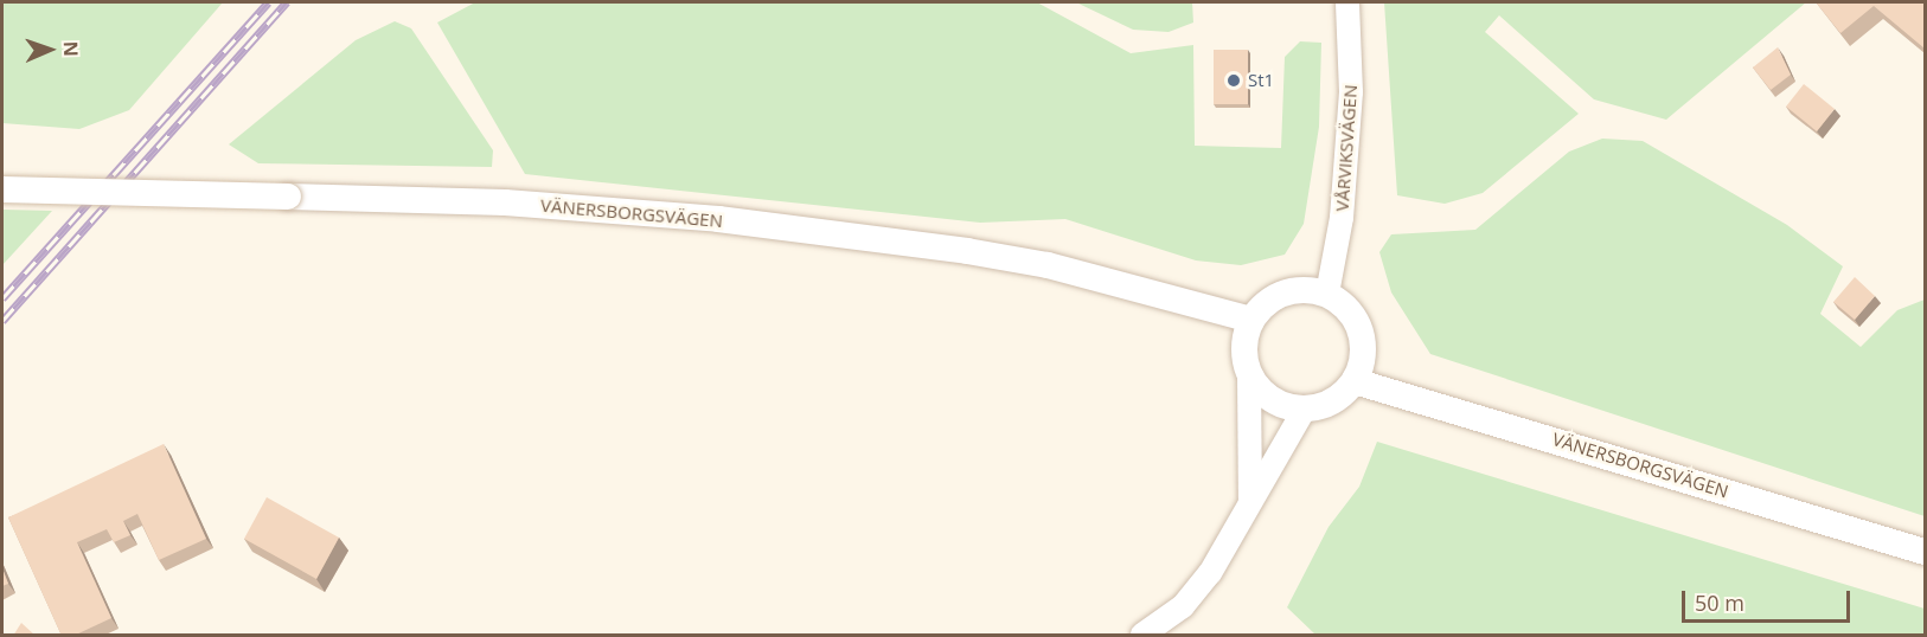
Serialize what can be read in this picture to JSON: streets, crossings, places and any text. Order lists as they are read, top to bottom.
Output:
{
  "streets": {
    "main road": ["VÄNERSBORGSVÄGEN"],
    "street": ["VÅRVIKSVÄGEN"]
  },
  "crossings": [
    ["VÅRVIKSVÄGEN", "VÄNERSBORGSVÄGEN"]
  ],
  "places": ["St1"],
  "scale_bar": "50 m",
  "north": "right"
}
